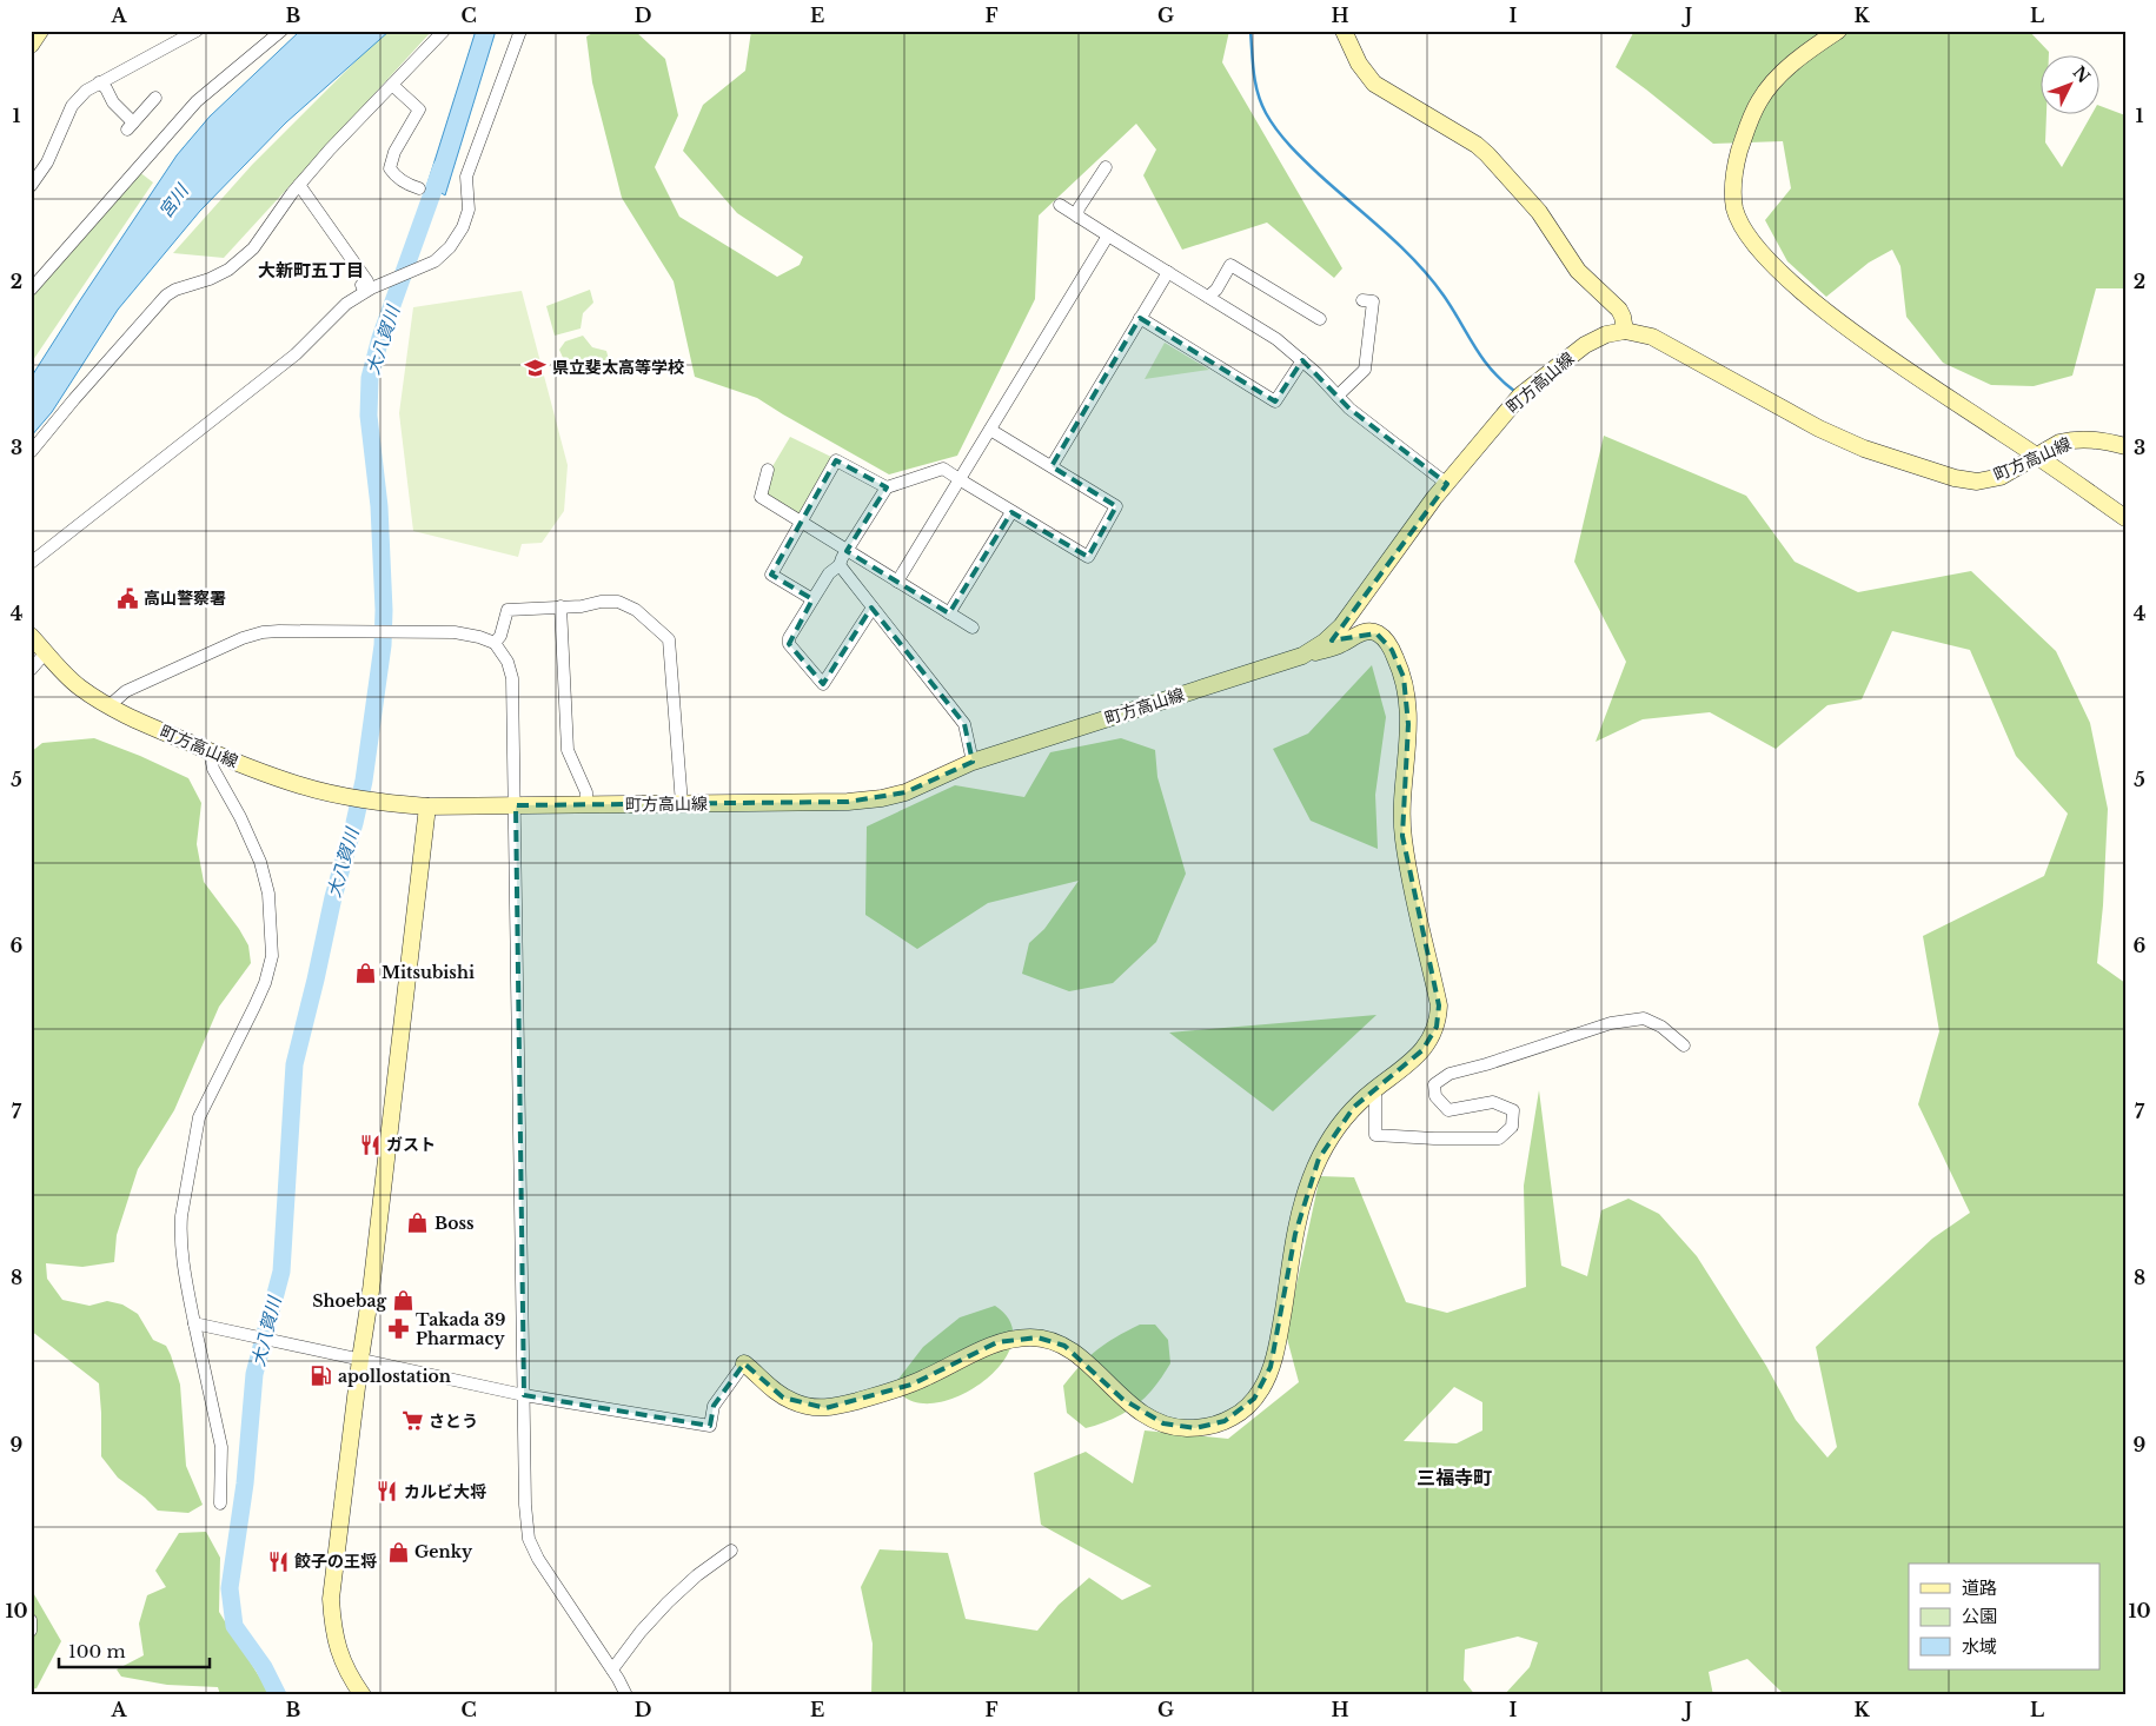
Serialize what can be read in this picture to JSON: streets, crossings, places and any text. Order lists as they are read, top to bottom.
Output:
{
  "streets": {
    "street": ["町方高山線"]
  },
  "districts": ["大新町五丁目", "三福寺町"],
  "water": ["宮川", "大八賀川"],
  "places": {
    "school or university": ["県立斐太高等学校"],
    "public building": ["高山警察署"],
    "shop": [
      "Mitsubishi",
      "Boss",
      "Shoebag",
      "Genky"
    ],
    "restaurant": ["ガスト", "カルビ大将", "餃子の王将"],
    "pharmacy": ["Takada 39 Pharmacy"],
    "fuel station": ["apollostation"],
    "supermarket": ["さとう"]
  },
  "legend": ["道路", "公園", "水域"],
  "scale_bar": "100 m",
  "north": "top right",
  "grid": {
    "columns": [
      "A",
      "B",
      "C",
      "D",
      "E",
      "F",
      "G",
      "H",
      "I",
      "J",
      "K",
      "L"
    ],
    "rows": [
      "1",
      "2",
      "3",
      "4",
      "5",
      "6",
      "7",
      "8",
      "9",
      "10"
    ]
  }
}
